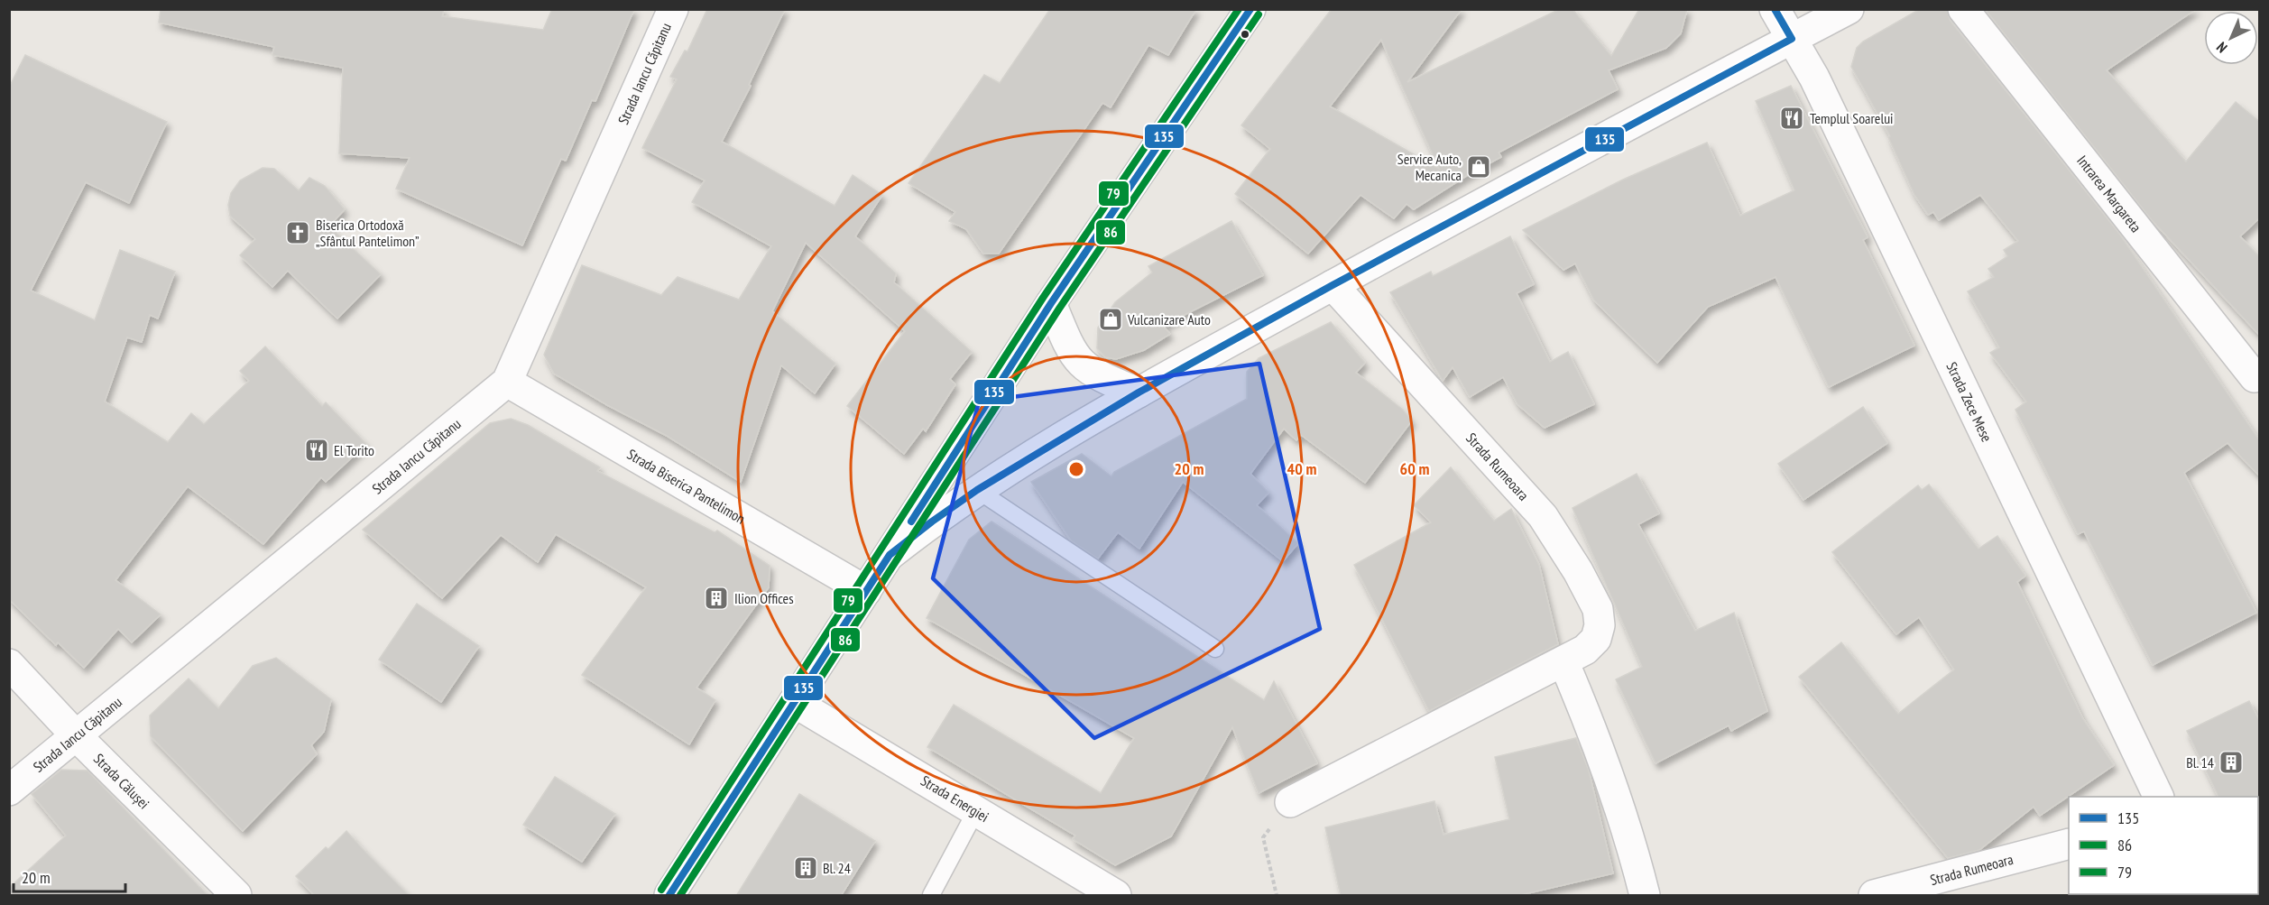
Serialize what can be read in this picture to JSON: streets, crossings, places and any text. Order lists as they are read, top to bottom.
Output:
{
  "streets": {
    "street": [
      "Strada Iancu Căpitanu",
      "Intrarea Margareta",
      "Strada Zece Mese",
      "Strada Rumeoara",
      "Strada Biserica Pantelimon",
      "Strada Călușei",
      "Strada Energiei"
    ]
  },
  "crossings": [
    ["Strada Iancu Căpitanu", "Strada Biserica Pantelimon"],
    ["Strada Iancu Căpitanu", "Strada Călușei"]
  ],
  "places": {
    "restaurant": ["Templul Soarelui", "El Torito"],
    "shop": ["Service Auto, Mecanica", "Vulcanizare Auto"],
    "church": ["Biserica Ortodoxă „Sfântul Pantelimon”"],
    "building": ["Ilion Offices", "Bl. 14", "Bl. 24"]
  },
  "lines": ["transit line 135", "transit line 79", "transit line 86"],
  "legend": ["135", "86", "79"],
  "scale_bar": "20 m",
  "north": "bottom left",
  "rings": ["20 m", "40 m", "60 m"]
}
